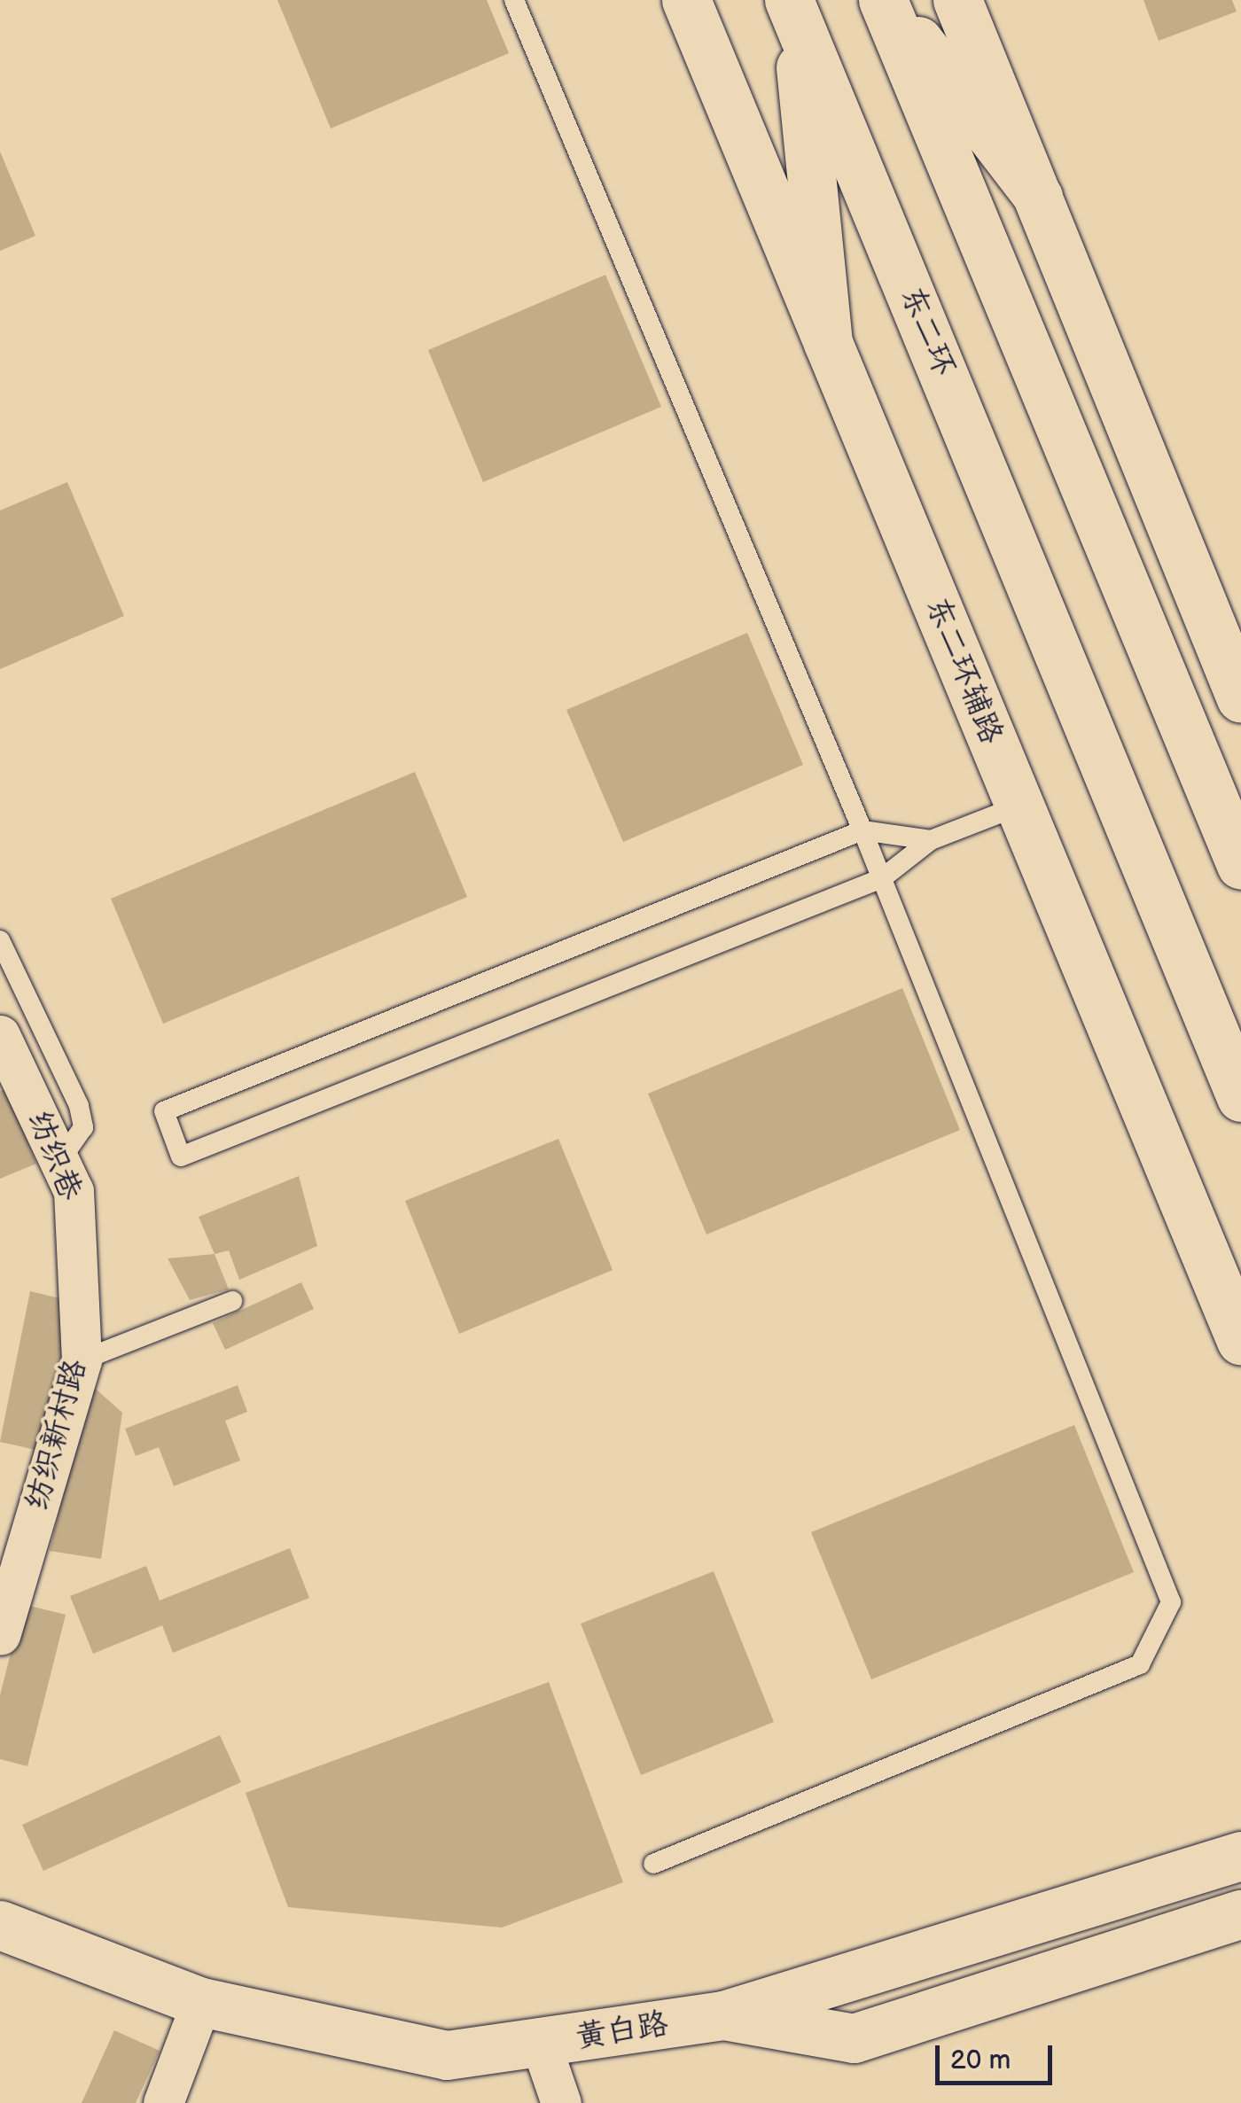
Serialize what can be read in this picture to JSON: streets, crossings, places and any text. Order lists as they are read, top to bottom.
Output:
{
  "streets": {
    "main road": ["东二环", "东二环辅路", "黄白路"],
    "street": ["纺织巷", "纺织新村路"]
  },
  "crossings": [
    ["纺织巷", "纺织新村路"]
  ],
  "scale_bar": "20 m"
}
